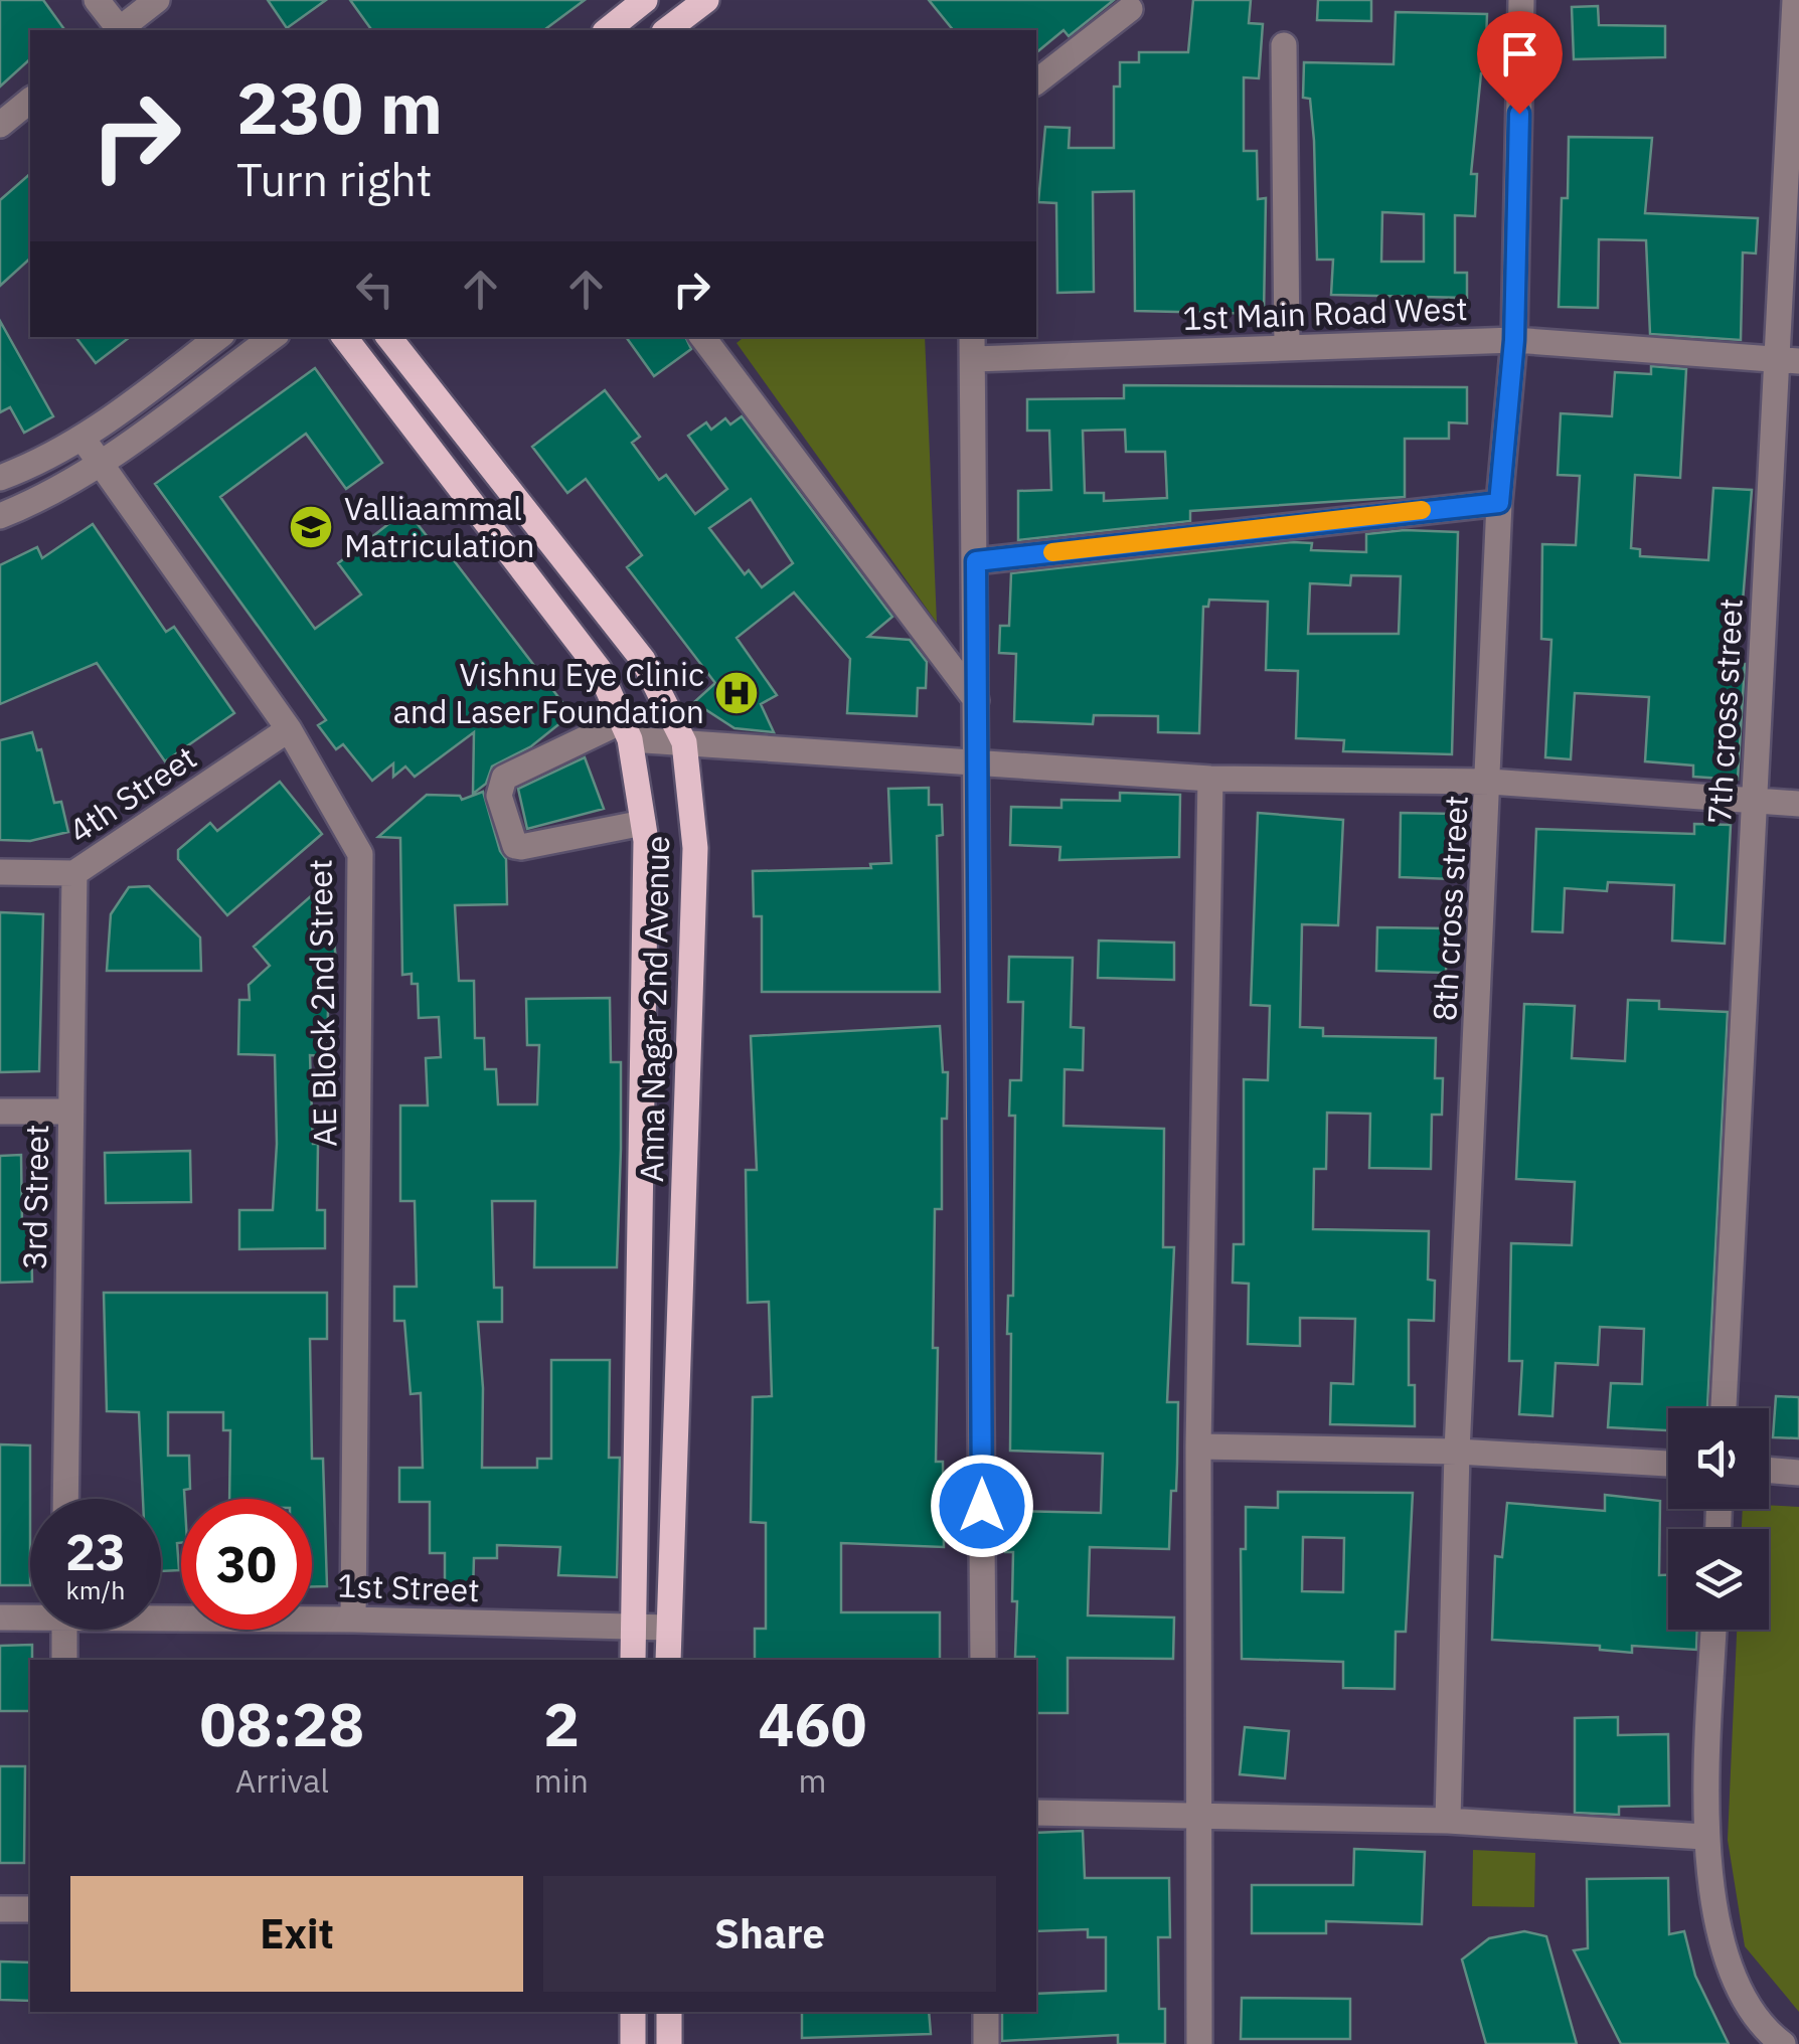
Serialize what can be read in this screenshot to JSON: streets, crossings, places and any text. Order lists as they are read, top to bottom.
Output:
{
  "streets": {
    "main road": ["Anna Nagar 2nd Avenue"],
    "street": [
      "1st Main Road West",
      "7th cross street",
      "4th Street",
      "8th cross street",
      "AE Block 2nd Street",
      "3rd Street",
      "1st Street"
    ]
  },
  "crossings": [
    ["1st Main Road West", "7th cross street"],
    ["1st Main Road West", "8th cross street"],
    ["4th Street", "AE Block 2nd Street"],
    ["4th Street", "3rd Street"],
    ["AE Block 2nd Street", "1st Street"],
    ["Anna Nagar 2nd Avenue", "1st Street"]
  ],
  "places": {
    "school or university": ["Valliaammal Matriculation"],
    "hospital": ["Vishnu Eye Clinic and Laser Foundation"]
  },
  "page": {
    "turn": ["230 m", "Turn right"],
    "speed": "23 km/h",
    "limit": "30",
    "eta": [
      "08:28",
      "Arrival",
      "2",
      "min",
      "460",
      "m"
    ],
    "buttons": ["Exit", "Share"]
  }
}
